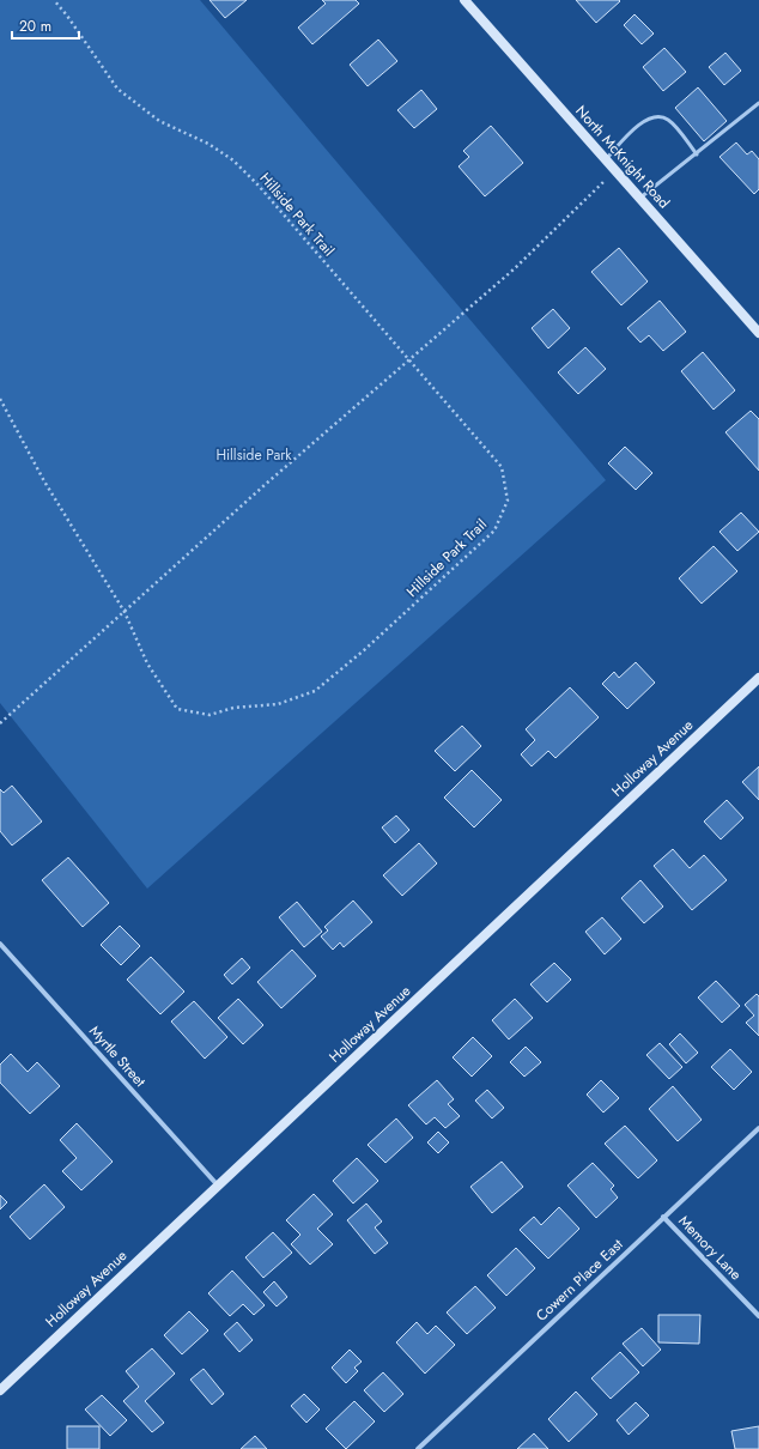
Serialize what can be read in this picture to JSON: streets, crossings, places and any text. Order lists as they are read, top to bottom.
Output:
{
  "streets": {
    "street": [
      "North McKnight Road",
      "Holloway Avenue",
      "Myrtle Street",
      "Memory Lane",
      "Cowern Place East"
    ],
    "path": ["Hillside Park Trail"]
  },
  "crossings": [
    ["Holloway Avenue", "Myrtle Street"],
    ["Memory Lane", "Cowern Place East"]
  ],
  "parks": ["Hillside Park"],
  "scale_bar": "20 m"
}
